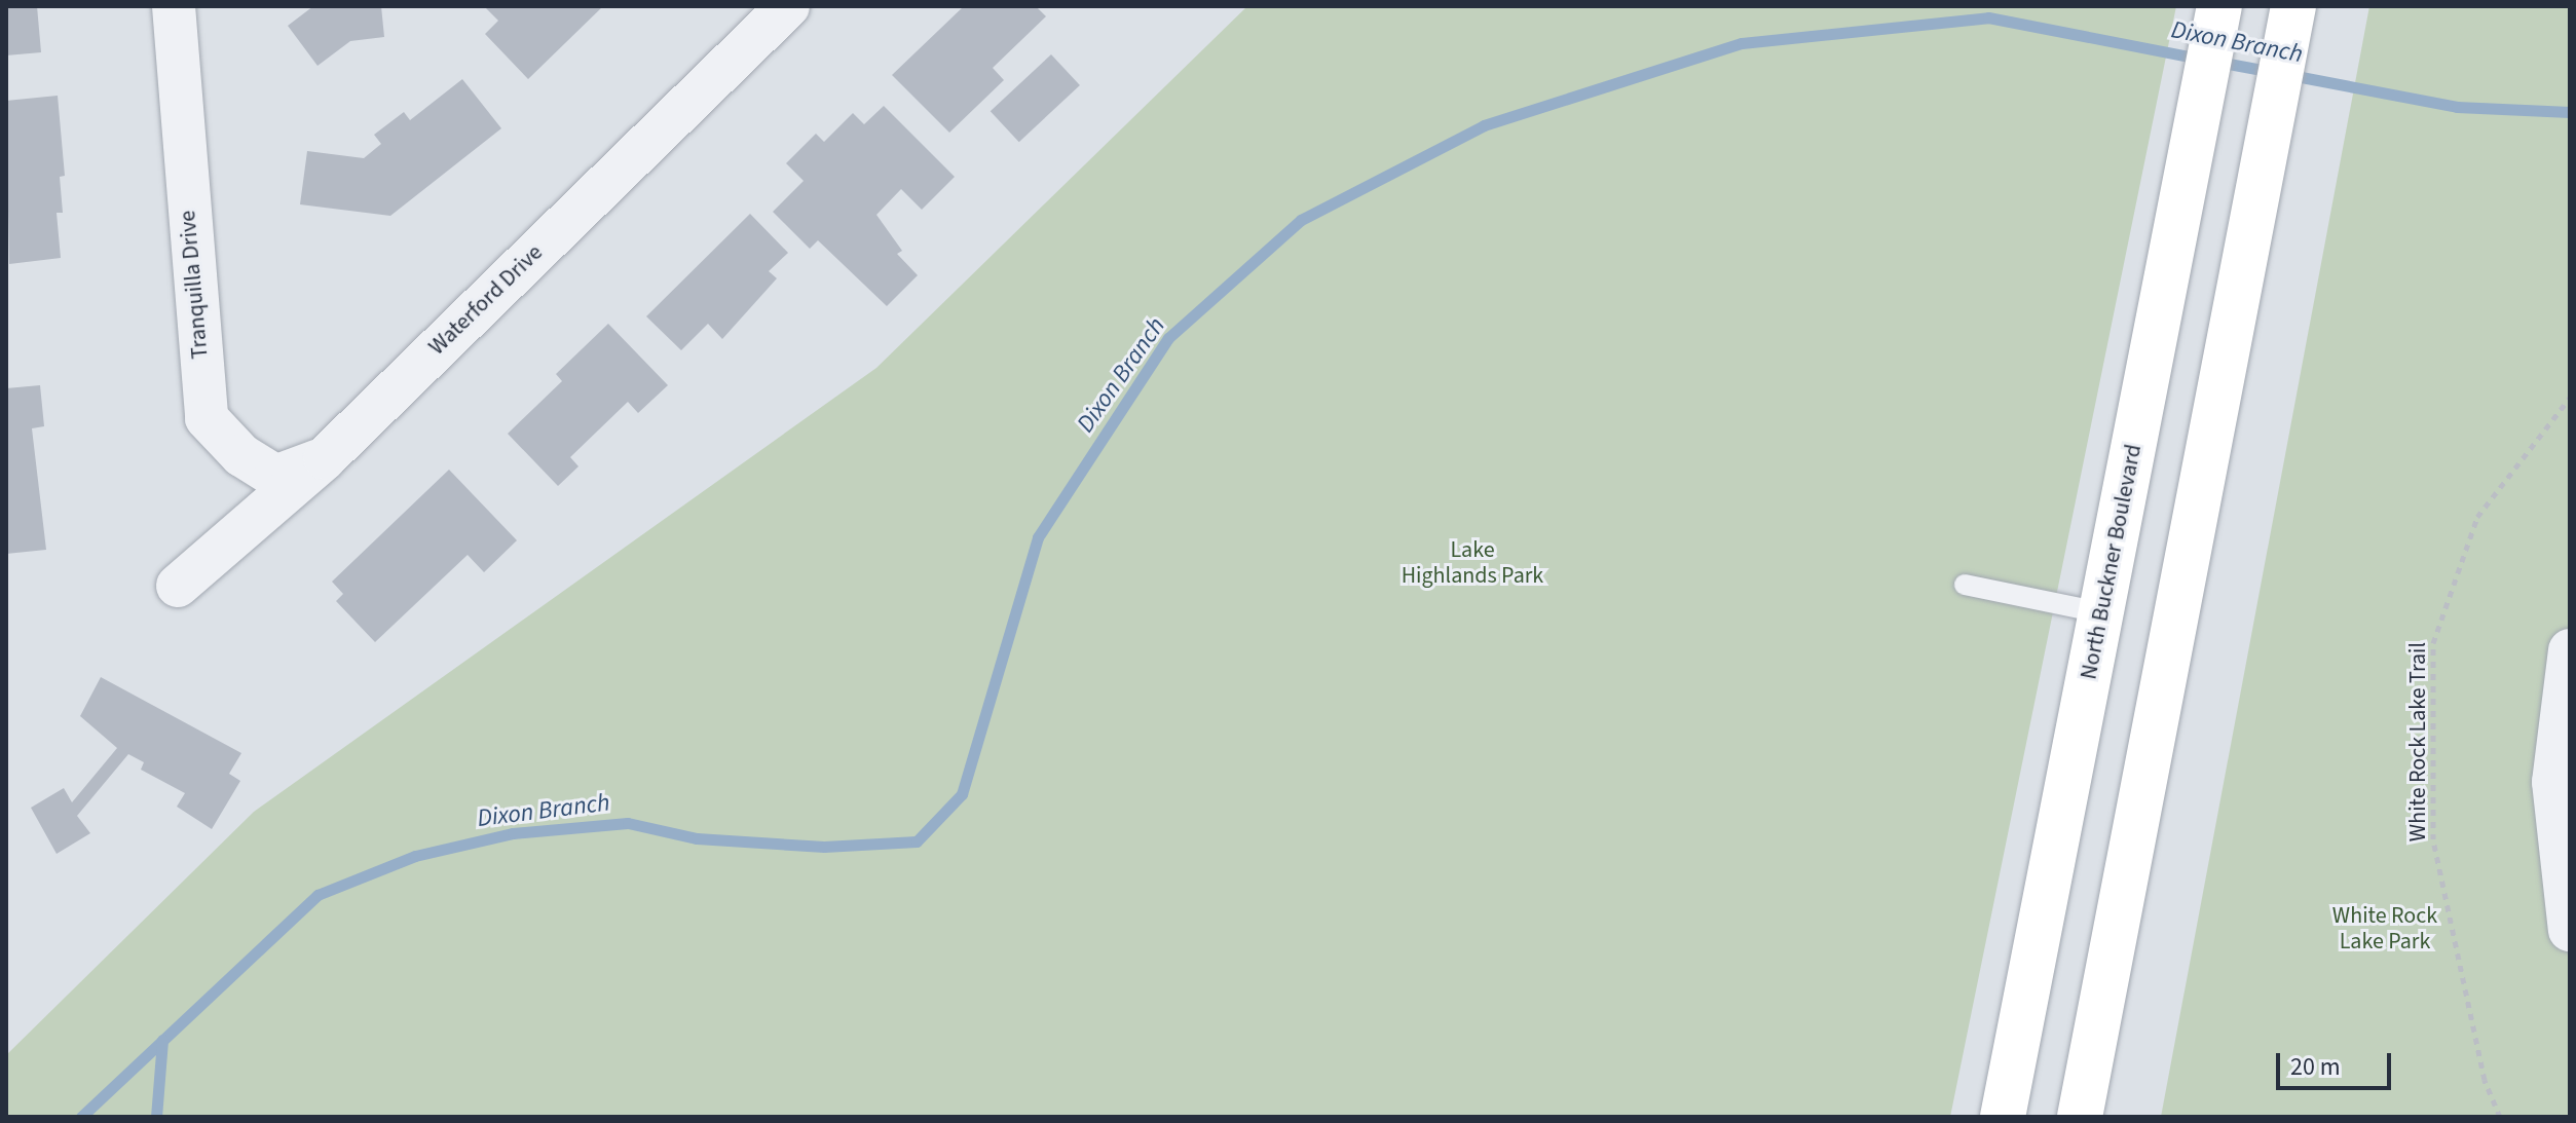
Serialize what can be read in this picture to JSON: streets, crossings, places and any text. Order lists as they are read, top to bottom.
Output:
{
  "streets": {
    "main road": ["North Buckner Boulevard"],
    "street": ["Tranquilla Drive", "Waterford Drive"],
    "path": ["White Rock Lake Trail"]
  },
  "crossings": [
    ["Tranquilla Drive", "Waterford Drive"]
  ],
  "water": ["Dixon Branch"],
  "parks": ["Lake Highlands Park", "White Rock Lake Park"],
  "scale_bar": "20 m"
}
